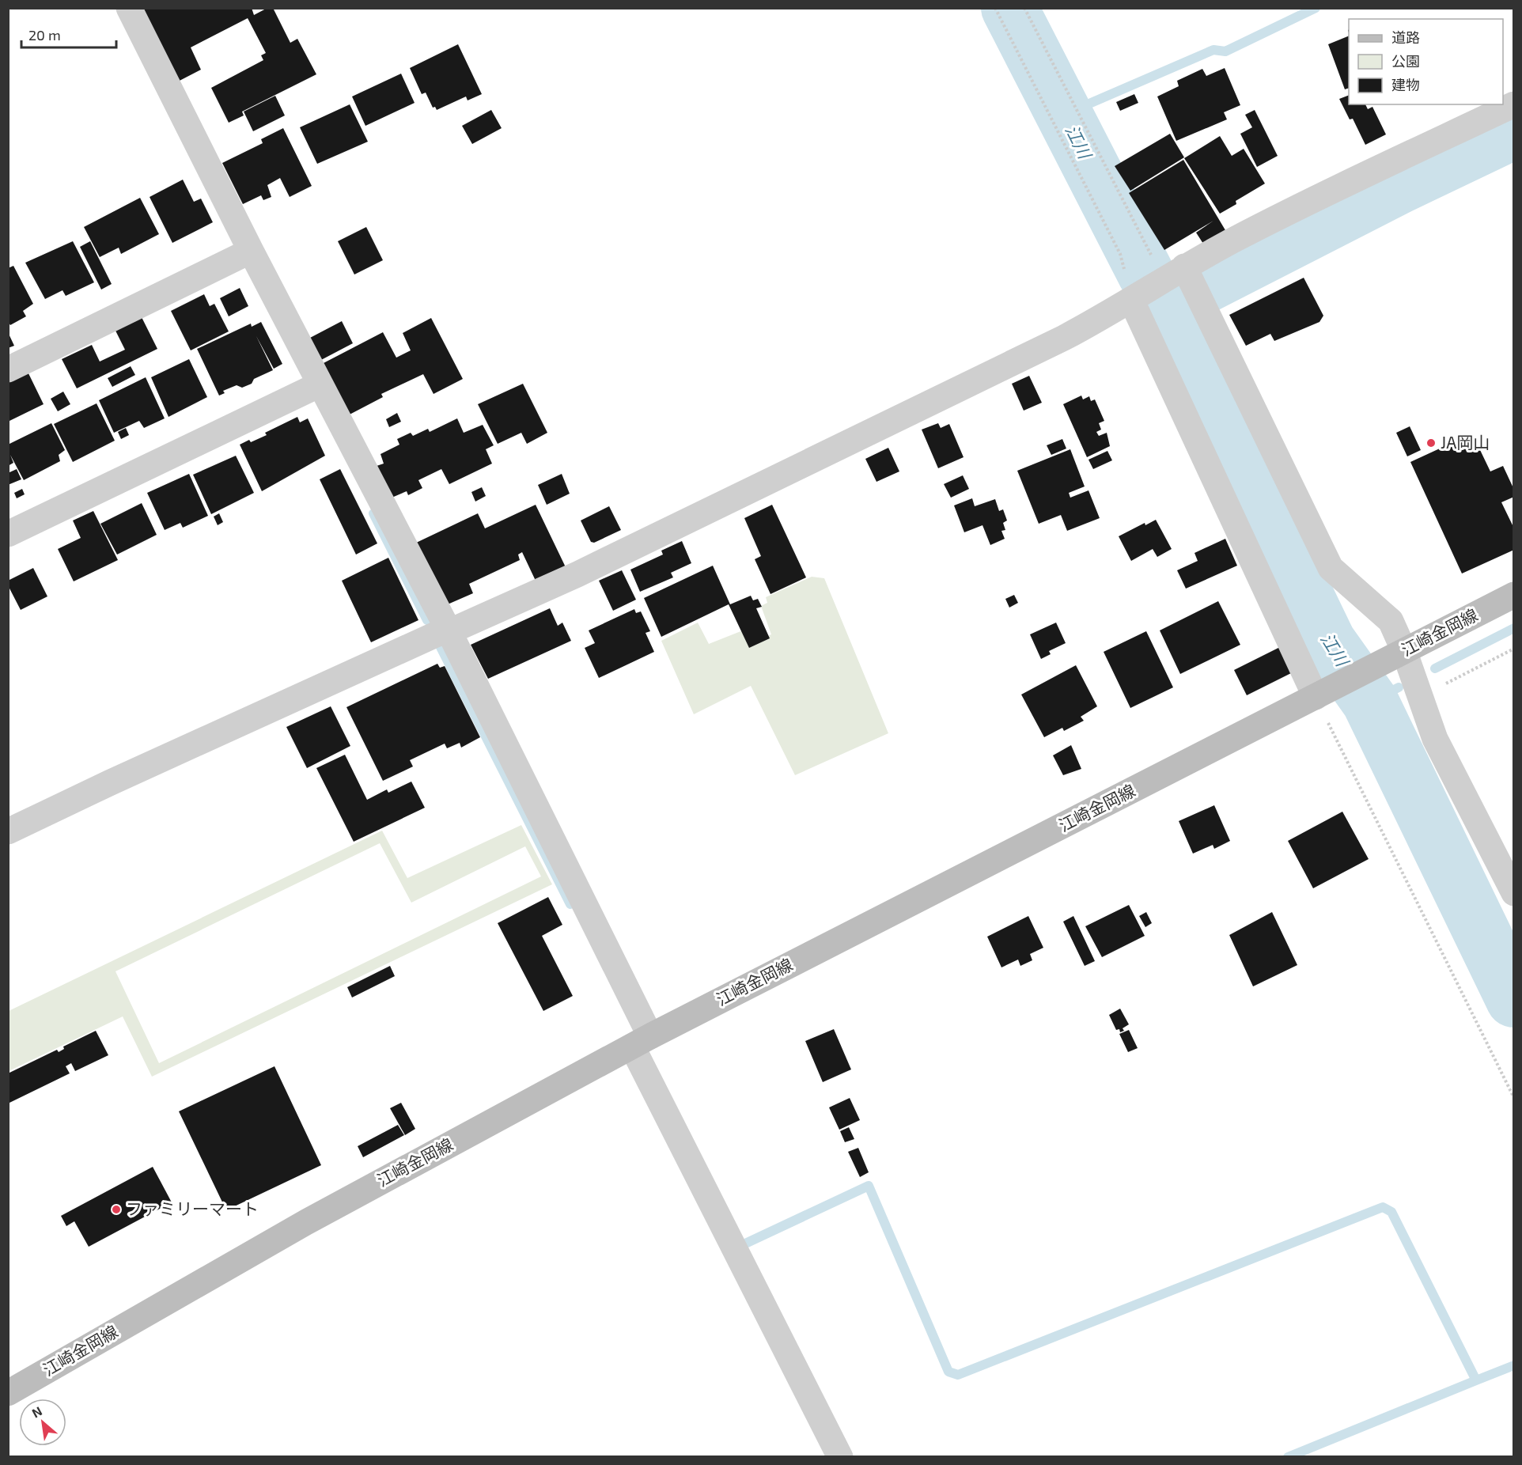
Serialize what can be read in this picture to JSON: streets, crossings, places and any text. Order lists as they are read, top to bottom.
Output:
{
  "streets": {
    "main road": ["江崎金岡線"]
  },
  "water": ["江川"],
  "places": ["JA岡山", "ファミリーマート"],
  "legend": ["道路", "公園", "建物"],
  "scale_bar": "20 m",
  "north": "top left"
}
